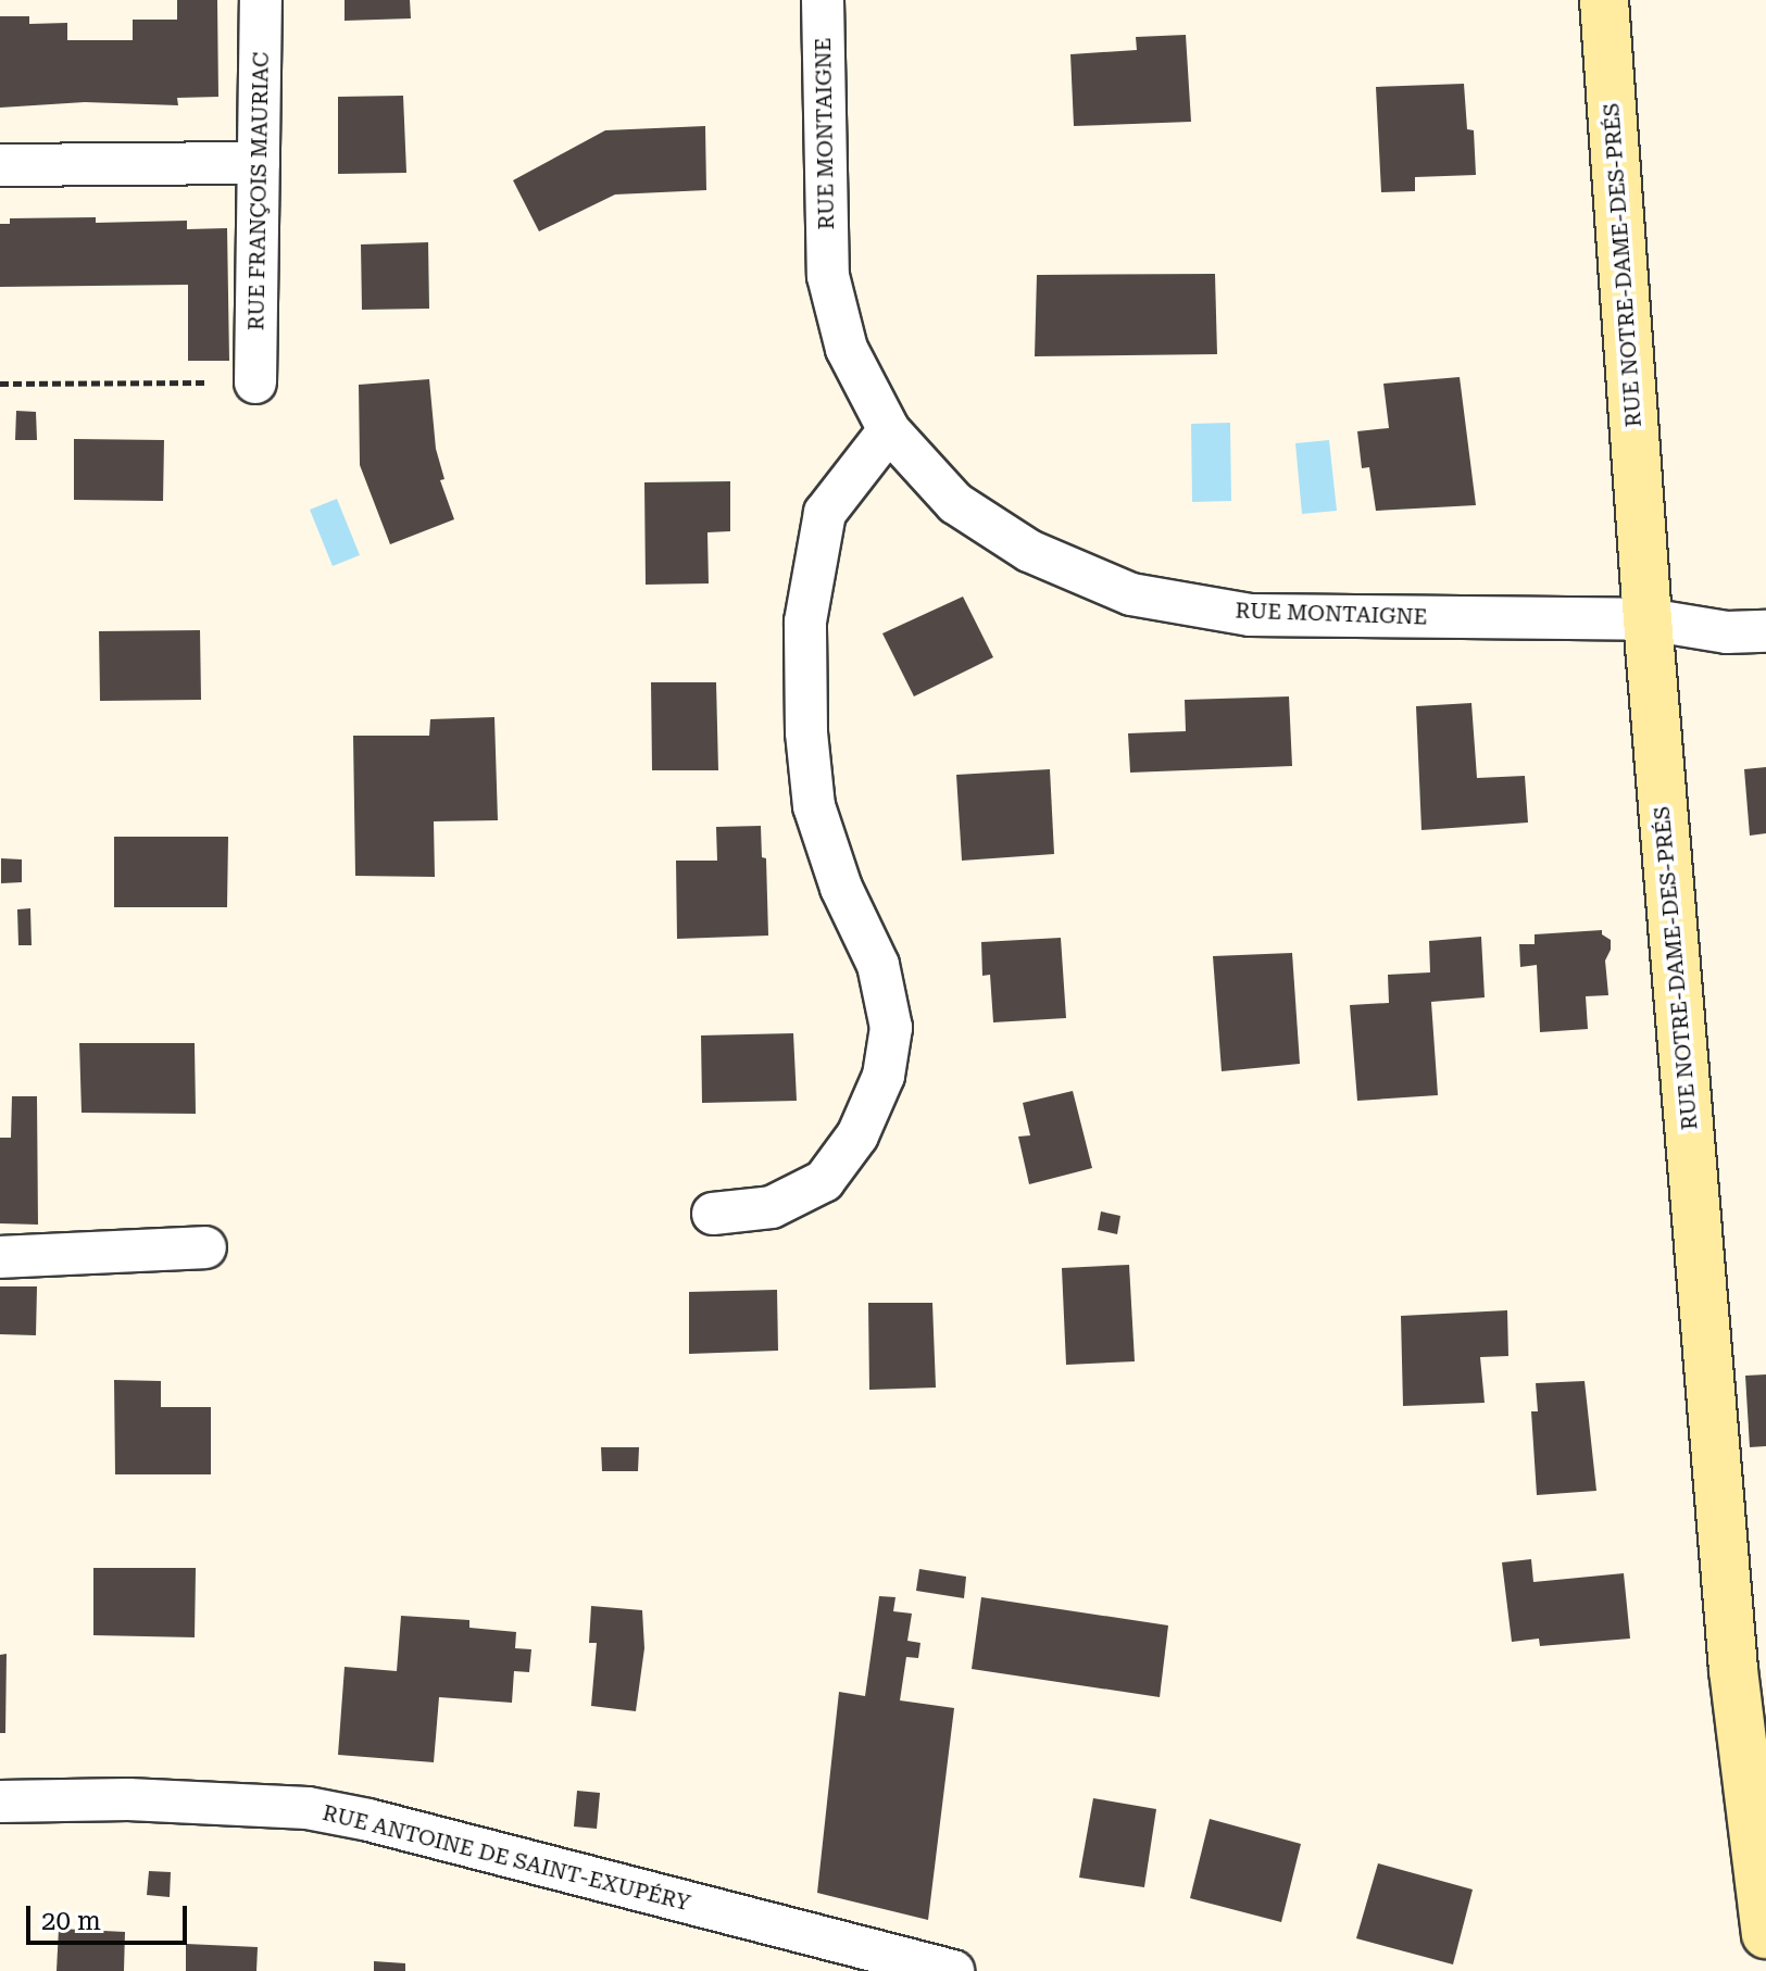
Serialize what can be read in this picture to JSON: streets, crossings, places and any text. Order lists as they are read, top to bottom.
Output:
{
  "streets": {
    "street": [
      "RUE MONTAIGNE",
      "RUE FRANÇOIS MAURIAC",
      "RUE NOTRE-DAME-DES-PRÉS",
      "RUE ANTOINE DE SAINT-EXUPÉRY"
    ]
  },
  "crossings": [
    ["RUE MONTAIGNE", "RUE NOTRE-DAME-DES-PRÉS"]
  ],
  "scale_bar": "20 m"
}
